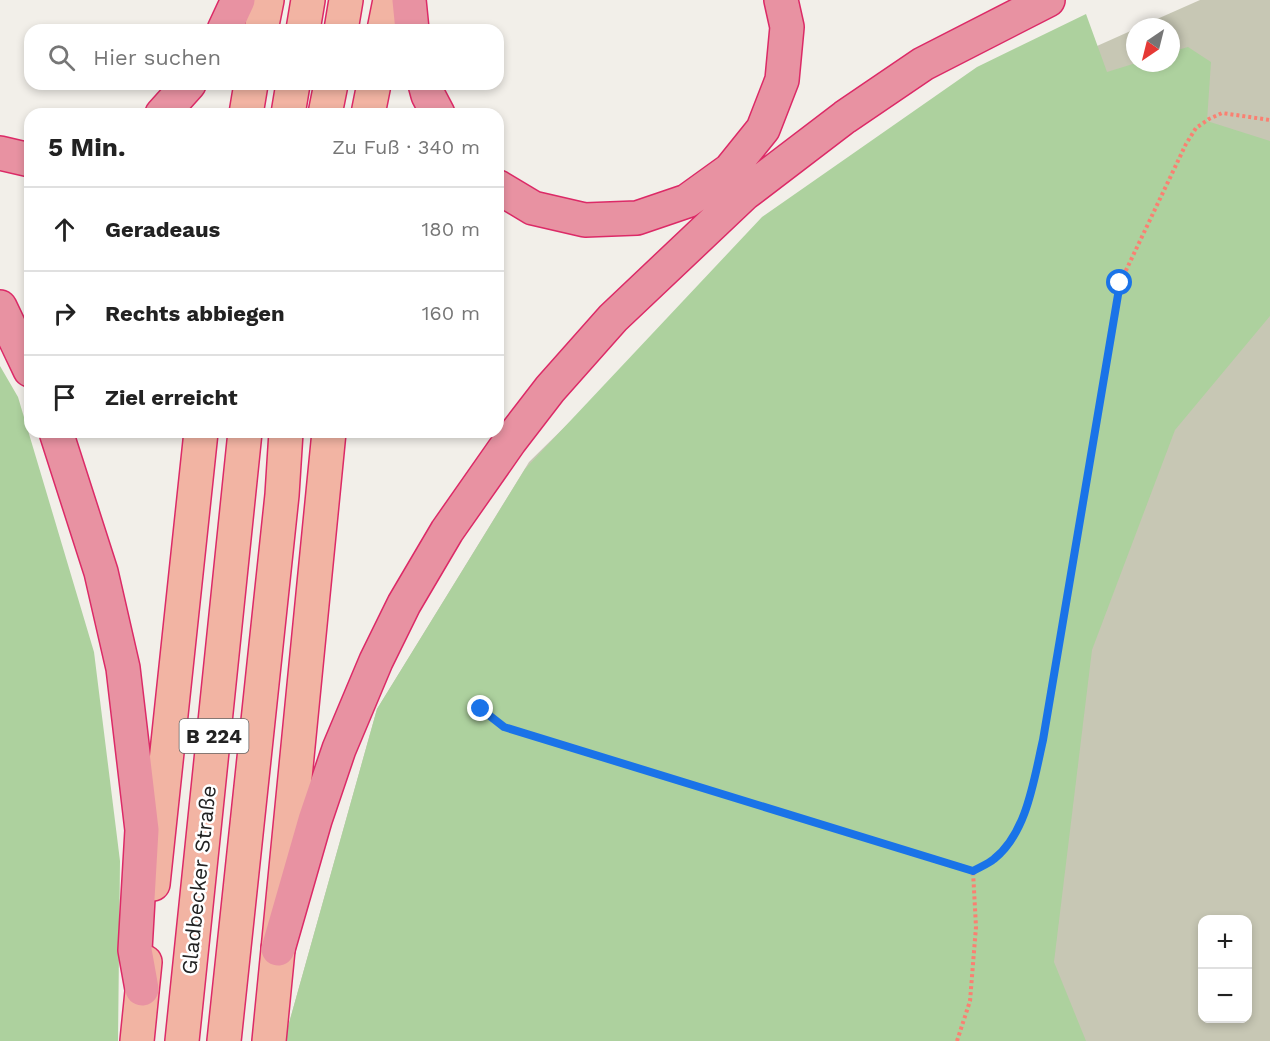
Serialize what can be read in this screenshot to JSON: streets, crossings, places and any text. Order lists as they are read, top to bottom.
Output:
{
  "streets": {
    "highway": ["B 224", "Gladbecker Straße"]
  },
  "north": "bottom left",
  "page": {
    "search": "Hier suchen",
    "heading": ["5 Min.", "Zu Fuß · 340 m"],
    "list": [
      ["Geradeaus", "180 m"],
      ["Rechts abbiegen", "160 m"],
      "Ziel erreicht"
    ],
    "map_buttons": ["+", "−"]
  }
}
